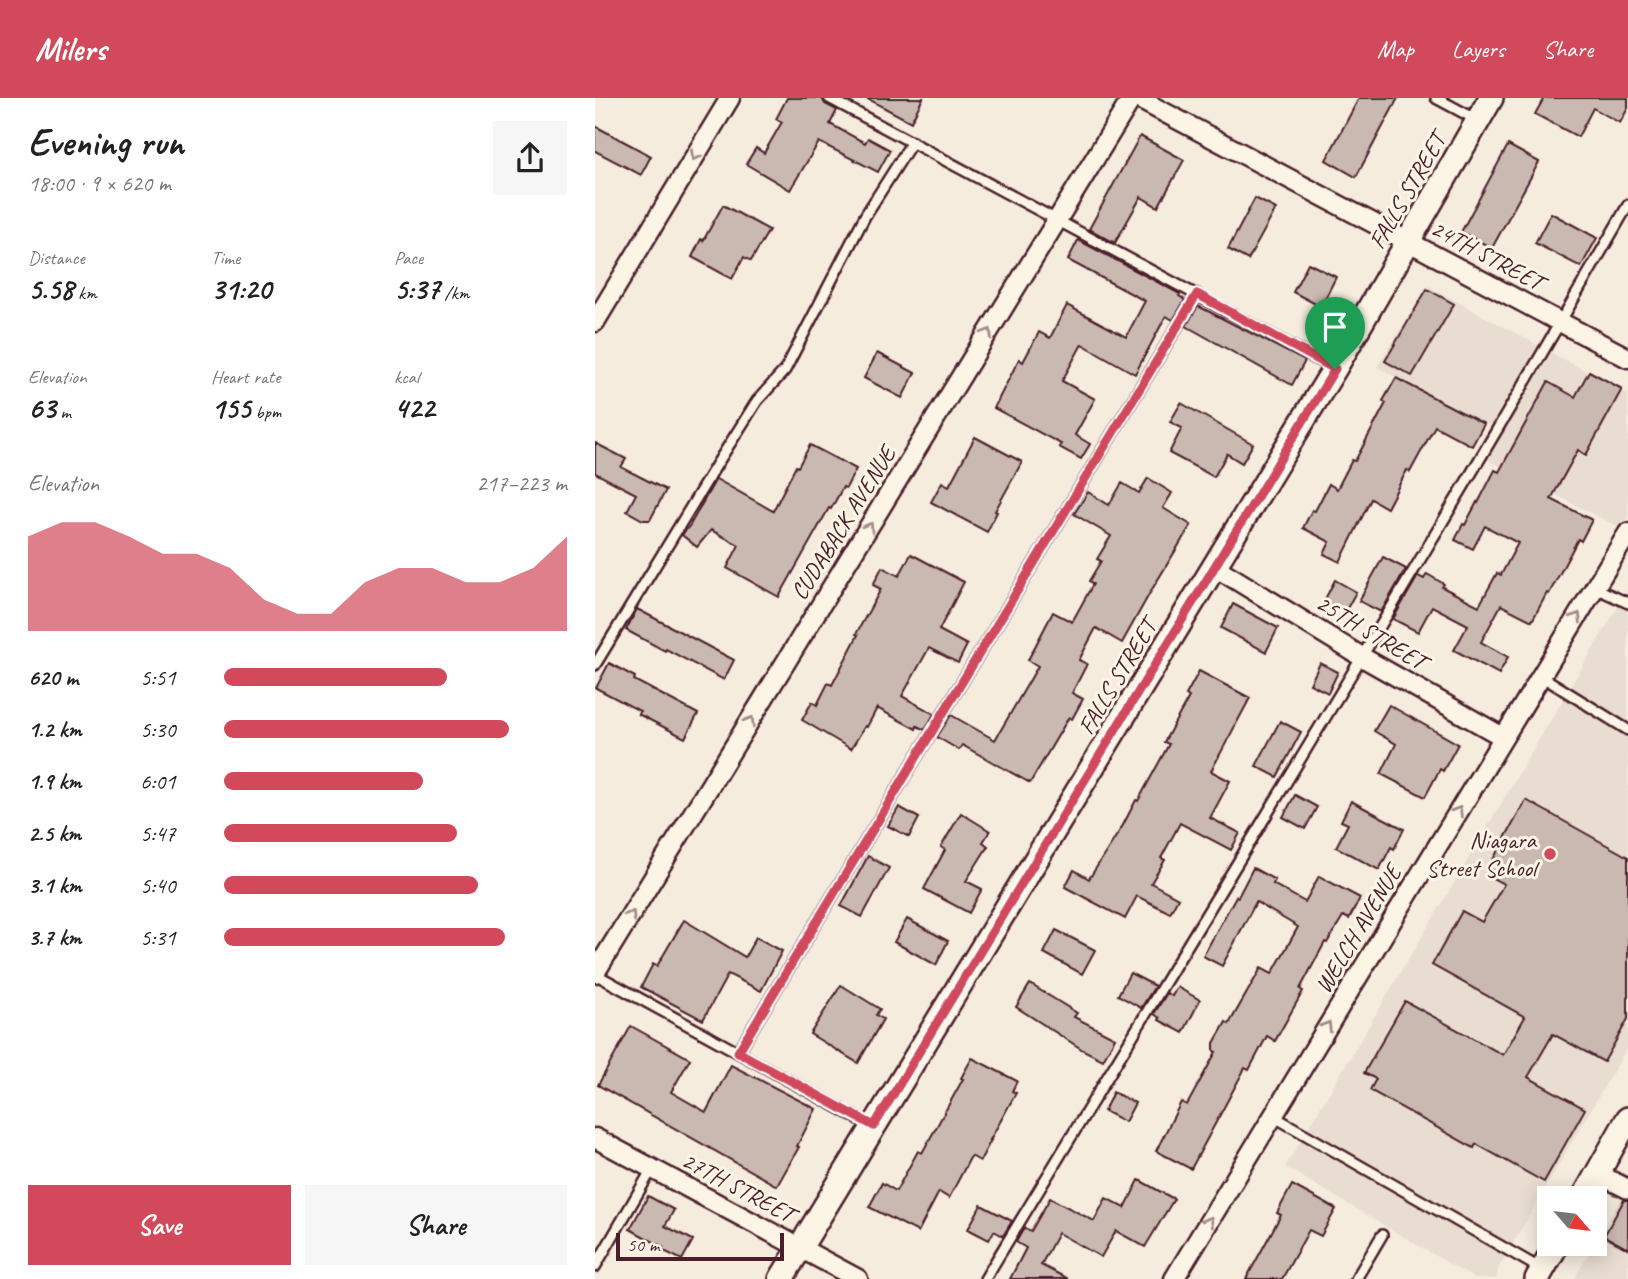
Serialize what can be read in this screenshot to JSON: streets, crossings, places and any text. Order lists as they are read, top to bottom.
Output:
{
  "streets": {
    "street": [
      "FALLS STREET",
      "24TH STREET",
      "CUDABACK AVENUE",
      "25TH STREET",
      "WELCH AVENUE",
      "27TH STREET"
    ]
  },
  "crossings": [
    ["FALLS STREET", "24TH STREET"],
    ["FALLS STREET", "25TH STREET"],
    ["FALLS STREET", "27TH STREET"],
    ["24TH STREET", "CUDABACK AVENUE"],
    ["25TH STREET", "WELCH AVENUE"]
  ],
  "one_way": ["CUDABACK AVENUE", "WELCH AVENUE"],
  "places": ["Niagara Street School"],
  "scale_bar": "50 m",
  "north": "bottom right",
  "page": {
    "header": "Milers",
    "nav": ["Map", "Layers", "Share"],
    "heading": ["Evening run", "18:00 · 9 × 620 m"],
    "stats": [
      ["Distance", "5.58 km"],
      ["Time", "31:20"],
      ["Pace", "5:37 /km"],
      ["Elevation", "63 m"],
      ["Heart rate", "155 bpm"],
      ["kcal", "422"]
    ],
    "chart": ["Elevation", "217–223 m"],
    "list": [
      {
        "name": "620 m",
        "note": "5:51"
      },
      {
        "name": "1.2 km",
        "note": "5:30"
      },
      {
        "name": "1.9 km",
        "note": "6:01"
      },
      {
        "name": "2.5 km",
        "note": "5:47"
      },
      {
        "name": "3.1 km",
        "note": "5:40"
      },
      {
        "name": "3.7 km",
        "note": "5:31"
      }
    ],
    "buttons": ["Save", "Share"],
    "scale": "50 m"
  }
}
